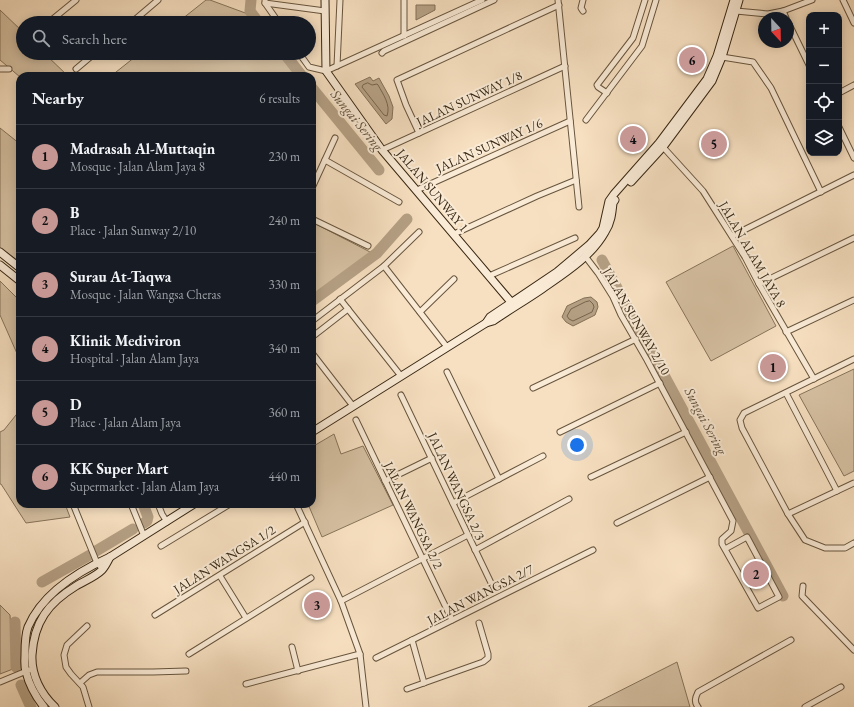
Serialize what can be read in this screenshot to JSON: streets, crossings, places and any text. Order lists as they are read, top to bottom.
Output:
{
  "streets": {
    "street": [
      "JALAN SUNWAY 1/8",
      "JALAN SUNWAY 1/6",
      "JALAN SUNWAY 1",
      "JALAN ALAM JAYA 8",
      "JALAN SUNWAY 2/10",
      "JALAN WANGSA 2/3",
      "JALAN WANGSA 2/2",
      "JALAN WANGSA 1/2",
      "JALAN WANGSA 2/7"
    ]
  },
  "crossings": [
    ["JALAN SUNWAY 1/8", "JALAN SUNWAY 1"],
    ["JALAN SUNWAY 1/6", "JALAN SUNWAY 1"],
    ["JALAN WANGSA 2/2", "JALAN WANGSA 2/7"]
  ],
  "water": ["Sungai Sering"],
  "north": "bottom",
  "page": {
    "map_buttons": ["+", "−"],
    "search": "Search here",
    "pins": [
      "6",
      "4",
      "5",
      "1",
      "2",
      "3"
    ],
    "heading": ["Nearby", "6 results"],
    "list": [
      {
        "mark": "1",
        "name": "Madrasah Al-Muttaqin",
        "note": "Mosque · Jalan Alam Jaya 8",
        "value": "230 m"
      },
      {
        "mark": "2",
        "name": "B",
        "note": "Place · Jalan Sunway 2/10",
        "value": "240 m"
      },
      {
        "mark": "3",
        "name": "Surau At-Taqwa",
        "note": "Mosque · Jalan Wangsa Cheras",
        "value": "330 m"
      },
      {
        "mark": "4",
        "name": "Klinik Mediviron",
        "note": "Hospital · Jalan Alam Jaya",
        "value": "340 m"
      },
      {
        "mark": "5",
        "name": "D",
        "note": "Place · Jalan Alam Jaya",
        "value": "360 m"
      },
      {
        "mark": "6",
        "name": "KK Super Mart",
        "note": "Supermarket · Jalan Alam Jaya",
        "value": "440 m"
      }
    ]
  }
}
